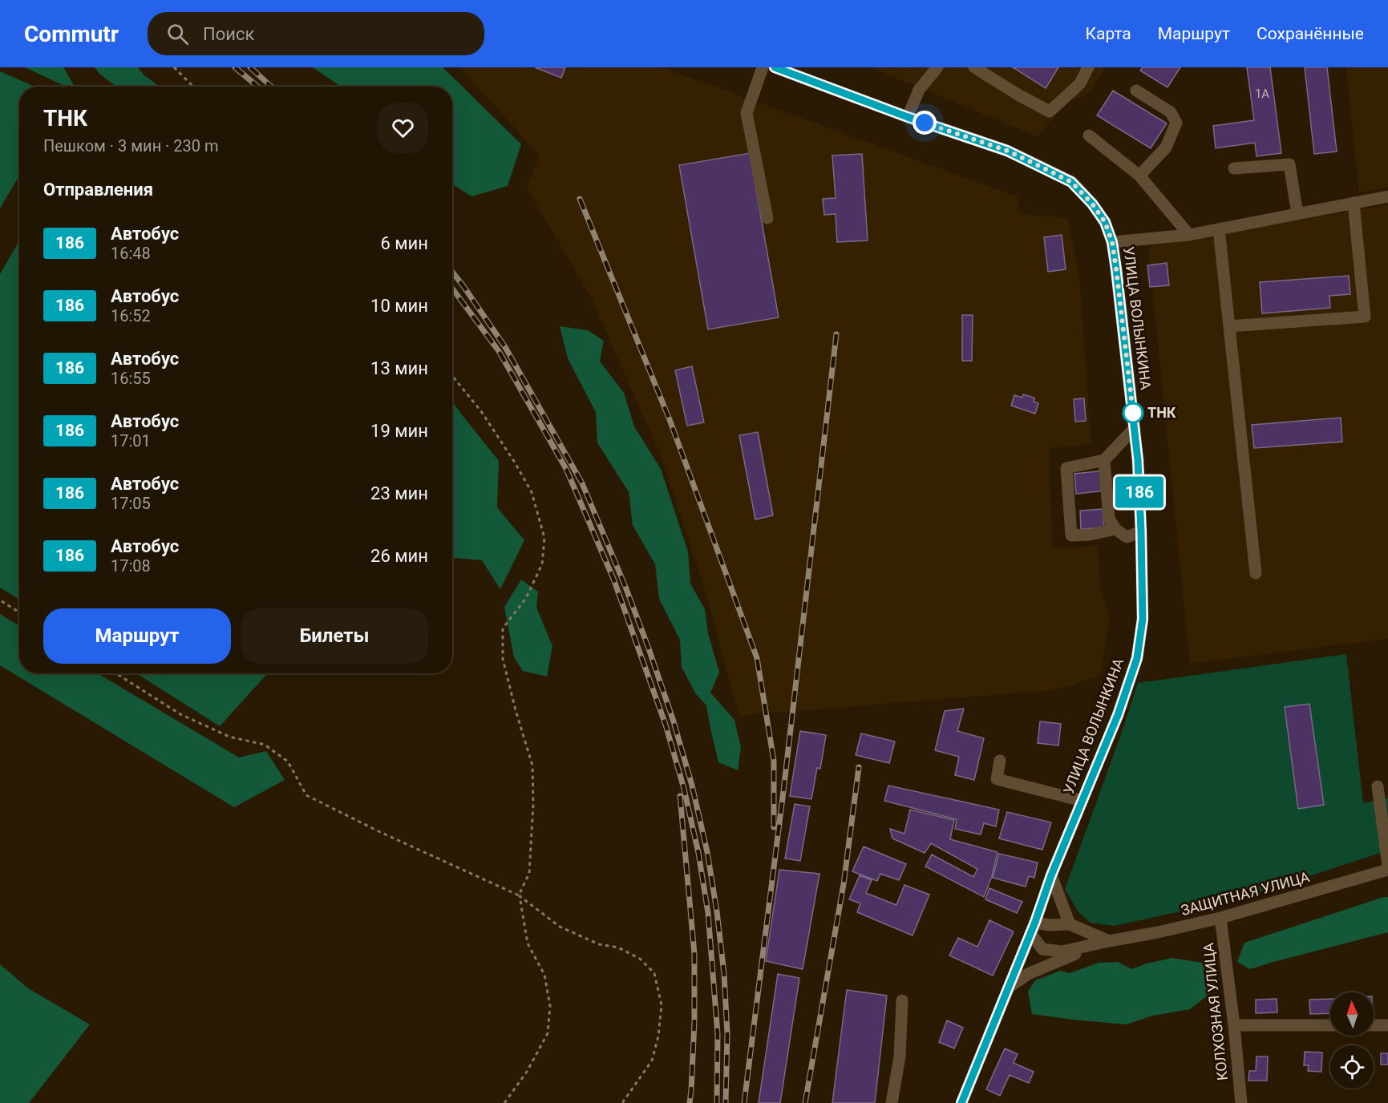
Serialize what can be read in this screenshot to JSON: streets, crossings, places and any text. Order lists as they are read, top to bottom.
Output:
{
  "streets": {
    "street": ["УЛИЦА ВОЛЫНКИНА", "ЗАЩИТНАЯ УЛИЦА", "КОЛХОЗНАЯ УЛИЦА"]
  },
  "crossings": [
    ["ЗАЩИТНАЯ УЛИЦА", "КОЛХОЗНАЯ УЛИЦА"]
  ],
  "places": ["ТНК"],
  "lines": ["bus line 186"],
  "house_numbers": ["1А"],
  "north": "top",
  "page": {
    "header": "Commutr",
    "search": "Поиск",
    "nav": ["Карта", "Маршрут", "Сохранённые"],
    "on_map": "186",
    "heading": [
      ["ТНК", "Пешком · 3 мин · 230 m"],
      "Отправления"
    ],
    "list": [
      {
        "mark": "186",
        "name": "Автобус",
        "note": "16:48",
        "value": "6 мин"
      },
      {
        "mark": "186",
        "name": "Автобус",
        "note": "16:52",
        "value": "10 мин"
      },
      {
        "mark": "186",
        "name": "Автобус",
        "note": "16:55",
        "value": "13 мин"
      },
      {
        "mark": "186",
        "name": "Автобус",
        "note": "17:01",
        "value": "19 мин"
      },
      {
        "mark": "186",
        "name": "Автобус",
        "note": "17:05",
        "value": "23 мин"
      },
      {
        "mark": "186",
        "name": "Автобус",
        "note": "17:08",
        "value": "26 мин"
      }
    ],
    "buttons": ["Маршрут", "Билеты"]
  }
}
